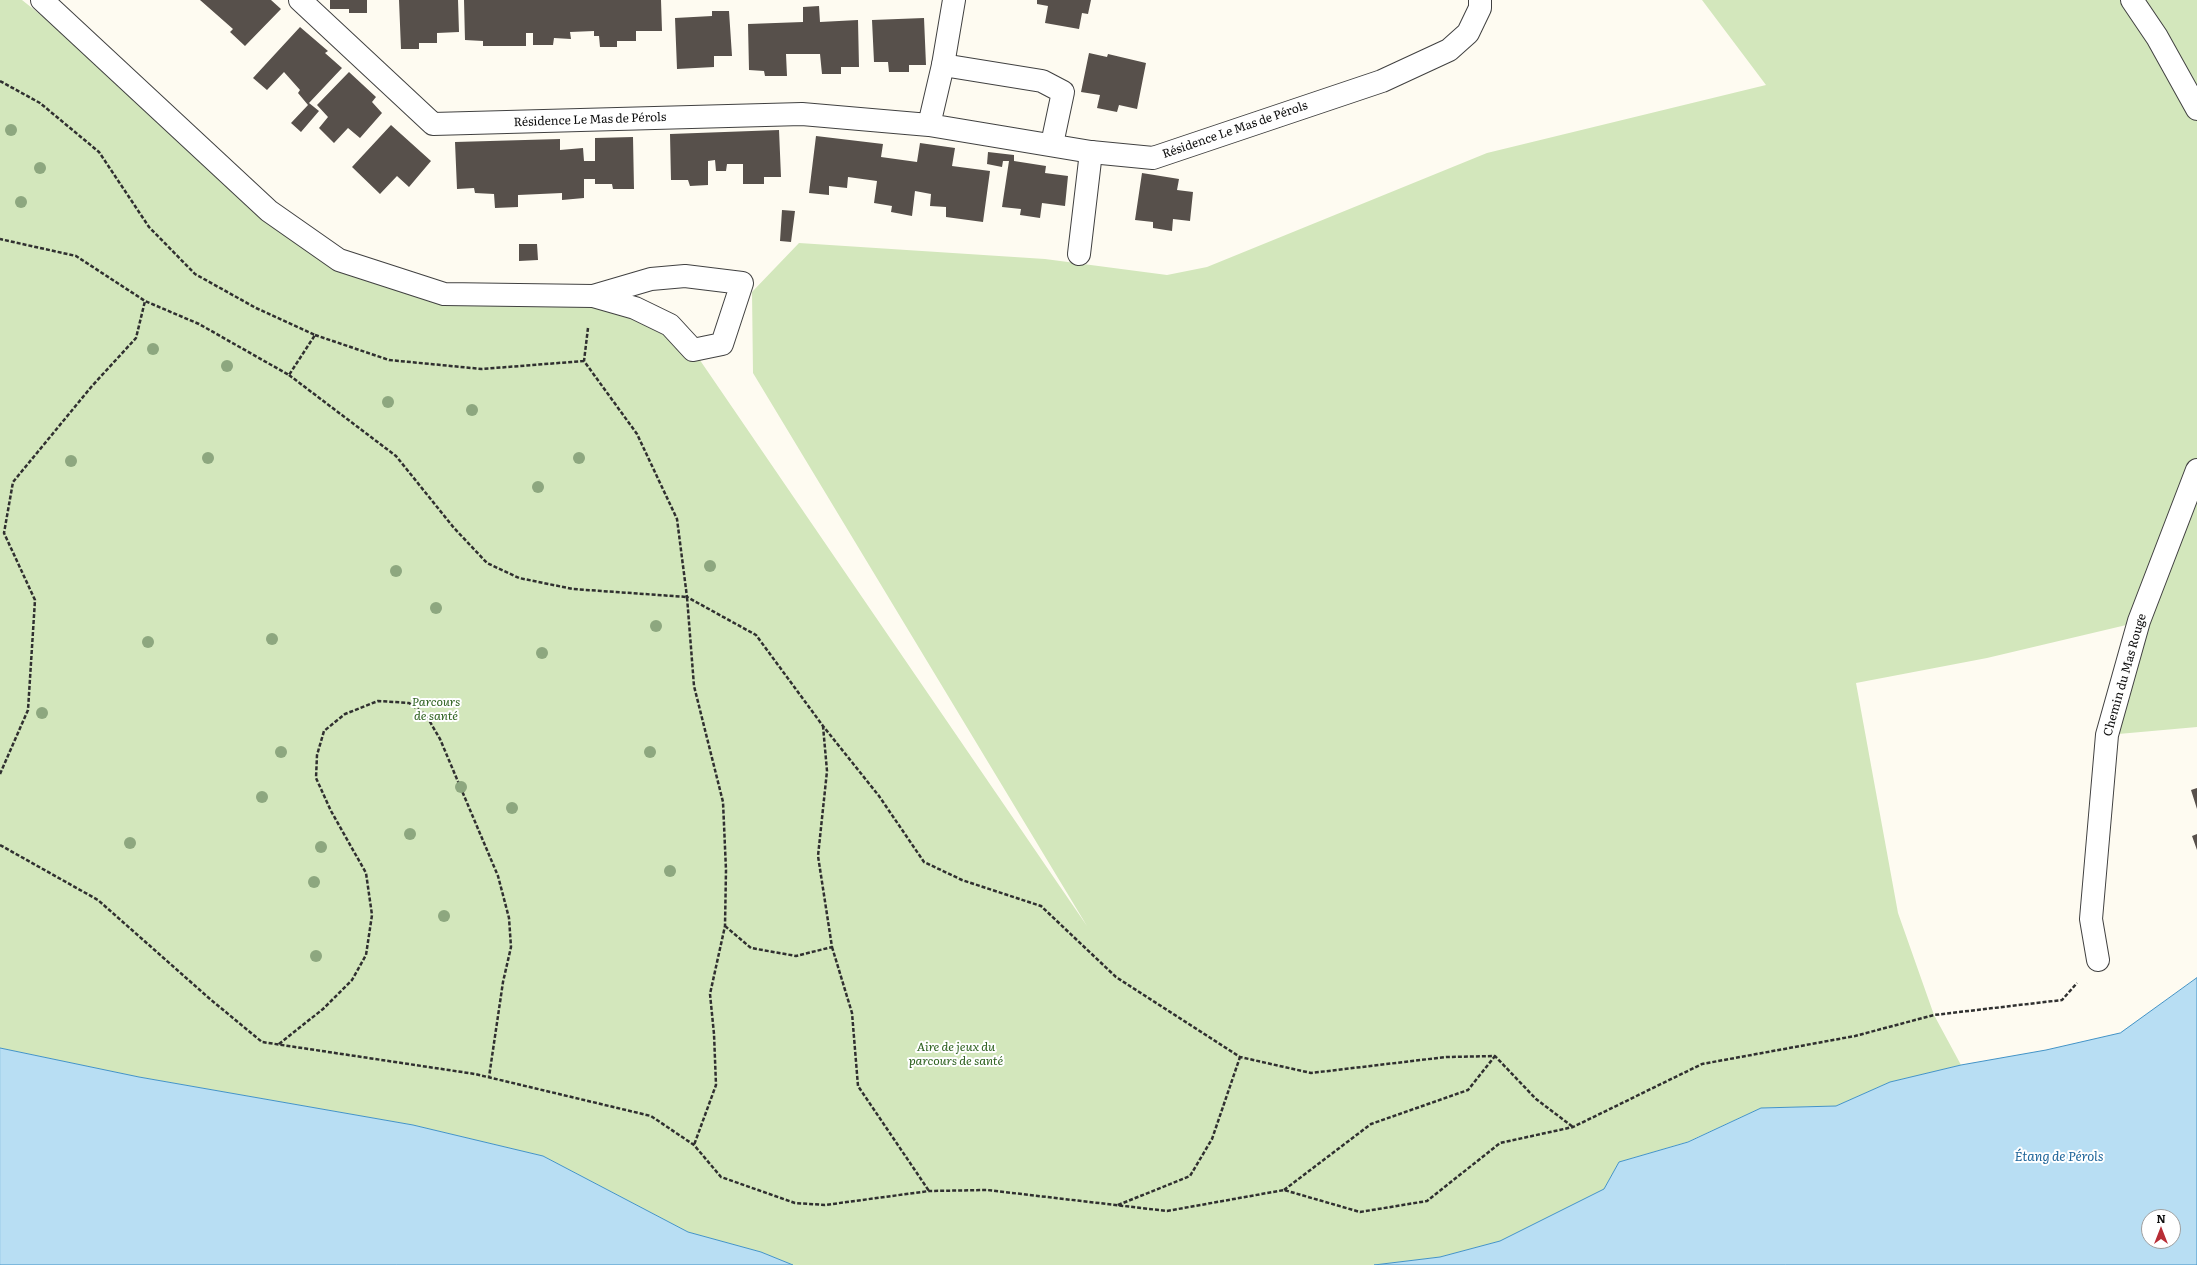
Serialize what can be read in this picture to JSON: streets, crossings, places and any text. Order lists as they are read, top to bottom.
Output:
{
  "streets": {
    "street": ["Résidence Le Mas de Pérols", "Chemin du Mas Rouge"]
  },
  "water": ["Étang de Pérols"],
  "parks": ["Parcours de santé", "Aire de jeux du parcours de santé"],
  "north": "top"
}
